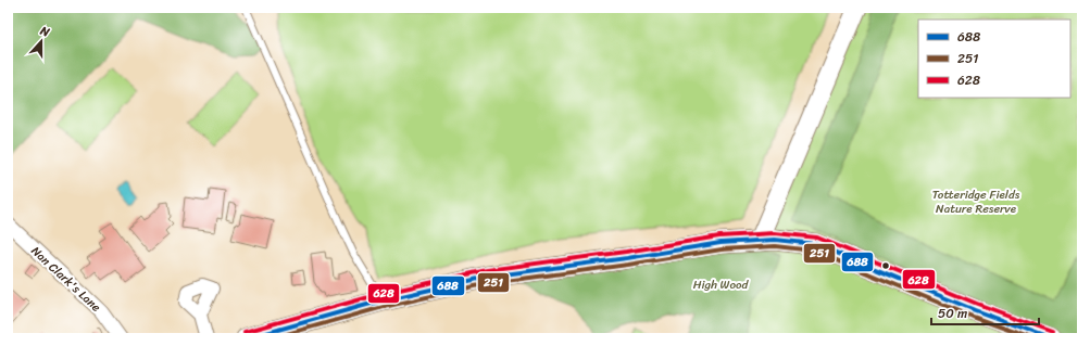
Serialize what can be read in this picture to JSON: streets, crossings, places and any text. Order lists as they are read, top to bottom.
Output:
{
  "streets": {
    "street": ["Nan Clark's Lane"]
  },
  "parks": ["Totteridge Fields Nature Reserve", "High Wood"],
  "lines": ["transit line 628", "transit line 688", "transit line 251"],
  "legend": ["688", "251", "628"],
  "scale_bar": "50 m",
  "north": "top"
}
